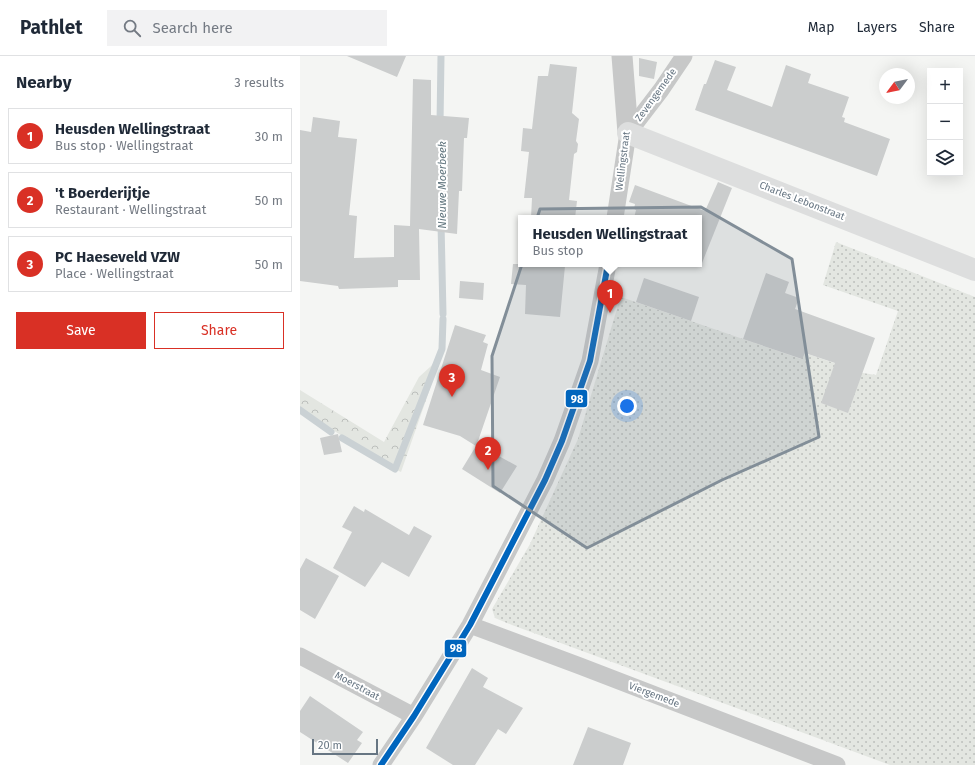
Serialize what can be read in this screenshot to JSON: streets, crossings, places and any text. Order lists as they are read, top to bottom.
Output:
{
  "streets": {
    "main road": ["Charles Lebonstraat"],
    "street": [
      "Zevengemede",
      "Wellingstraat",
      "Moerstraat",
      "Viergemede"
    ]
  },
  "crossings": [
    ["Zevengemede", "Wellingstraat"],
    ["Zevengemede", "Charles Lebonstraat"],
    ["Wellingstraat", "Charles Lebonstraat"]
  ],
  "water": ["Nieuwe Moerbeek"],
  "lines": ["transit line 98"],
  "scale_bar": "20 m",
  "north": "bottom left",
  "page": {
    "header": "Pathlet",
    "search": "Search here",
    "nav": ["Map", "Layers", "Share"],
    "heading": ["Nearby", "3 results"],
    "map_buttons": ["+", "−"],
    "list": [
      {
        "mark": "1",
        "name": "Heusden Wellingstraat",
        "note": "Bus stop · Wellingstraat",
        "value": "30 m"
      },
      {
        "mark": "2",
        "name": "'t Boerderijtje",
        "note": "Restaurant · Wellingstraat",
        "value": "50 m"
      },
      {
        "mark": "3",
        "name": "PC Haeseveld VZW",
        "note": "Place · Wellingstraat",
        "value": "50 m"
      }
    ],
    "popup": ["Heusden Wellingstraat", "Bus stop"],
    "pins": ["1", "3", "2"],
    "buttons": ["Save", "Share"],
    "scale": "20 m"
  }
}
